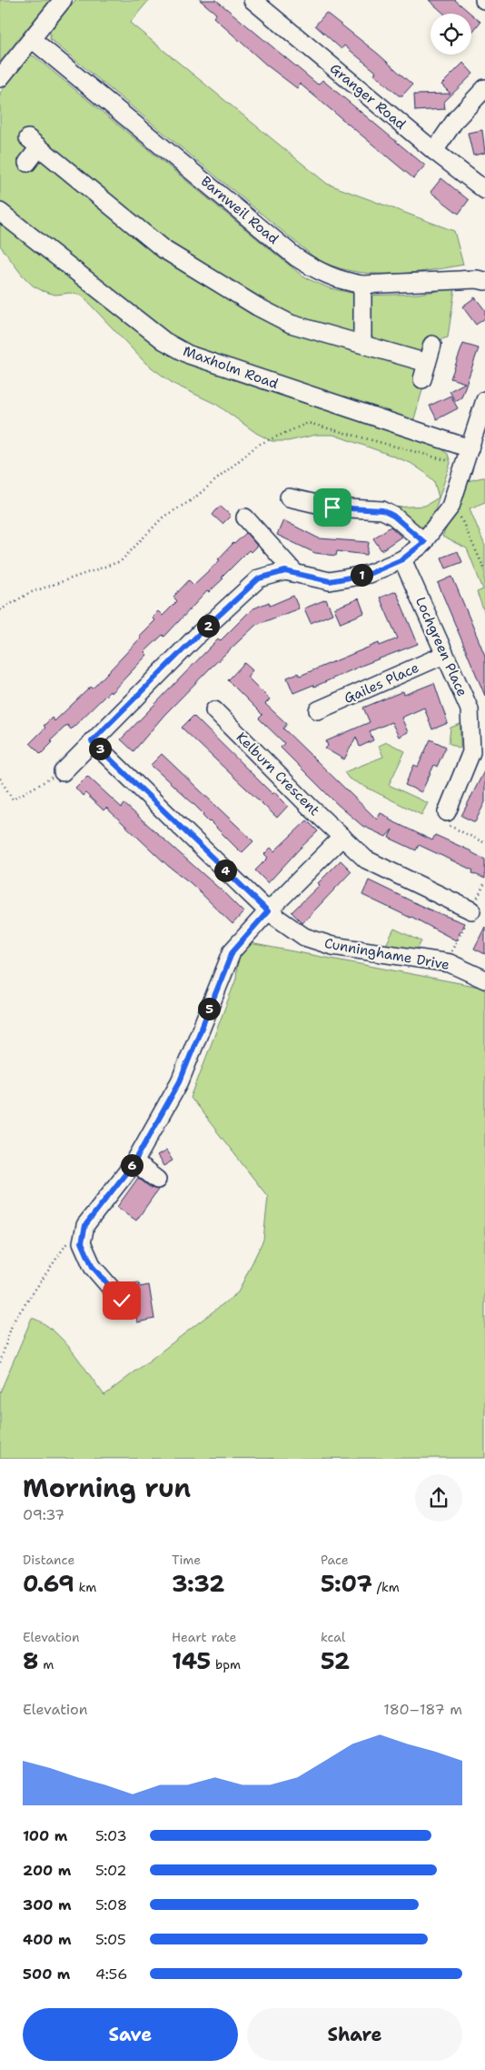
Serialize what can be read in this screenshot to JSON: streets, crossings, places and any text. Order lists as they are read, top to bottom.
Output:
{
  "streets": {
    "street": [
      "Granger Road",
      "Barnweil Road",
      "Maxholm Road",
      "Lochgreen Place",
      "Gailes Place",
      "Kelburn Crescent",
      "Cunninghame Drive"
    ]
  },
  "crossings": [
    ["Lochgreen Place", "Gailes Place"]
  ],
  "page": {
    "pins": [
      "1",
      "2",
      "3",
      "4",
      "5",
      "6"
    ],
    "heading": ["Morning run", "09:37"],
    "stats": [
      ["Distance", "0.69 km"],
      ["Time", "3:32"],
      ["Pace", "5:07 /km"],
      ["Elevation", "8 m"],
      ["Heart rate", "145 bpm"],
      ["kcal", "52"]
    ],
    "chart": ["Elevation", "180–187 m"],
    "list": [
      {
        "name": "100 m",
        "note": "5:03"
      },
      {
        "name": "200 m",
        "note": "5:02"
      },
      {
        "name": "300 m",
        "note": "5:08"
      },
      {
        "name": "400 m",
        "note": "5:05"
      },
      {
        "name": "500 m",
        "note": "4:56"
      }
    ],
    "buttons": ["Save", "Share"]
  }
}
